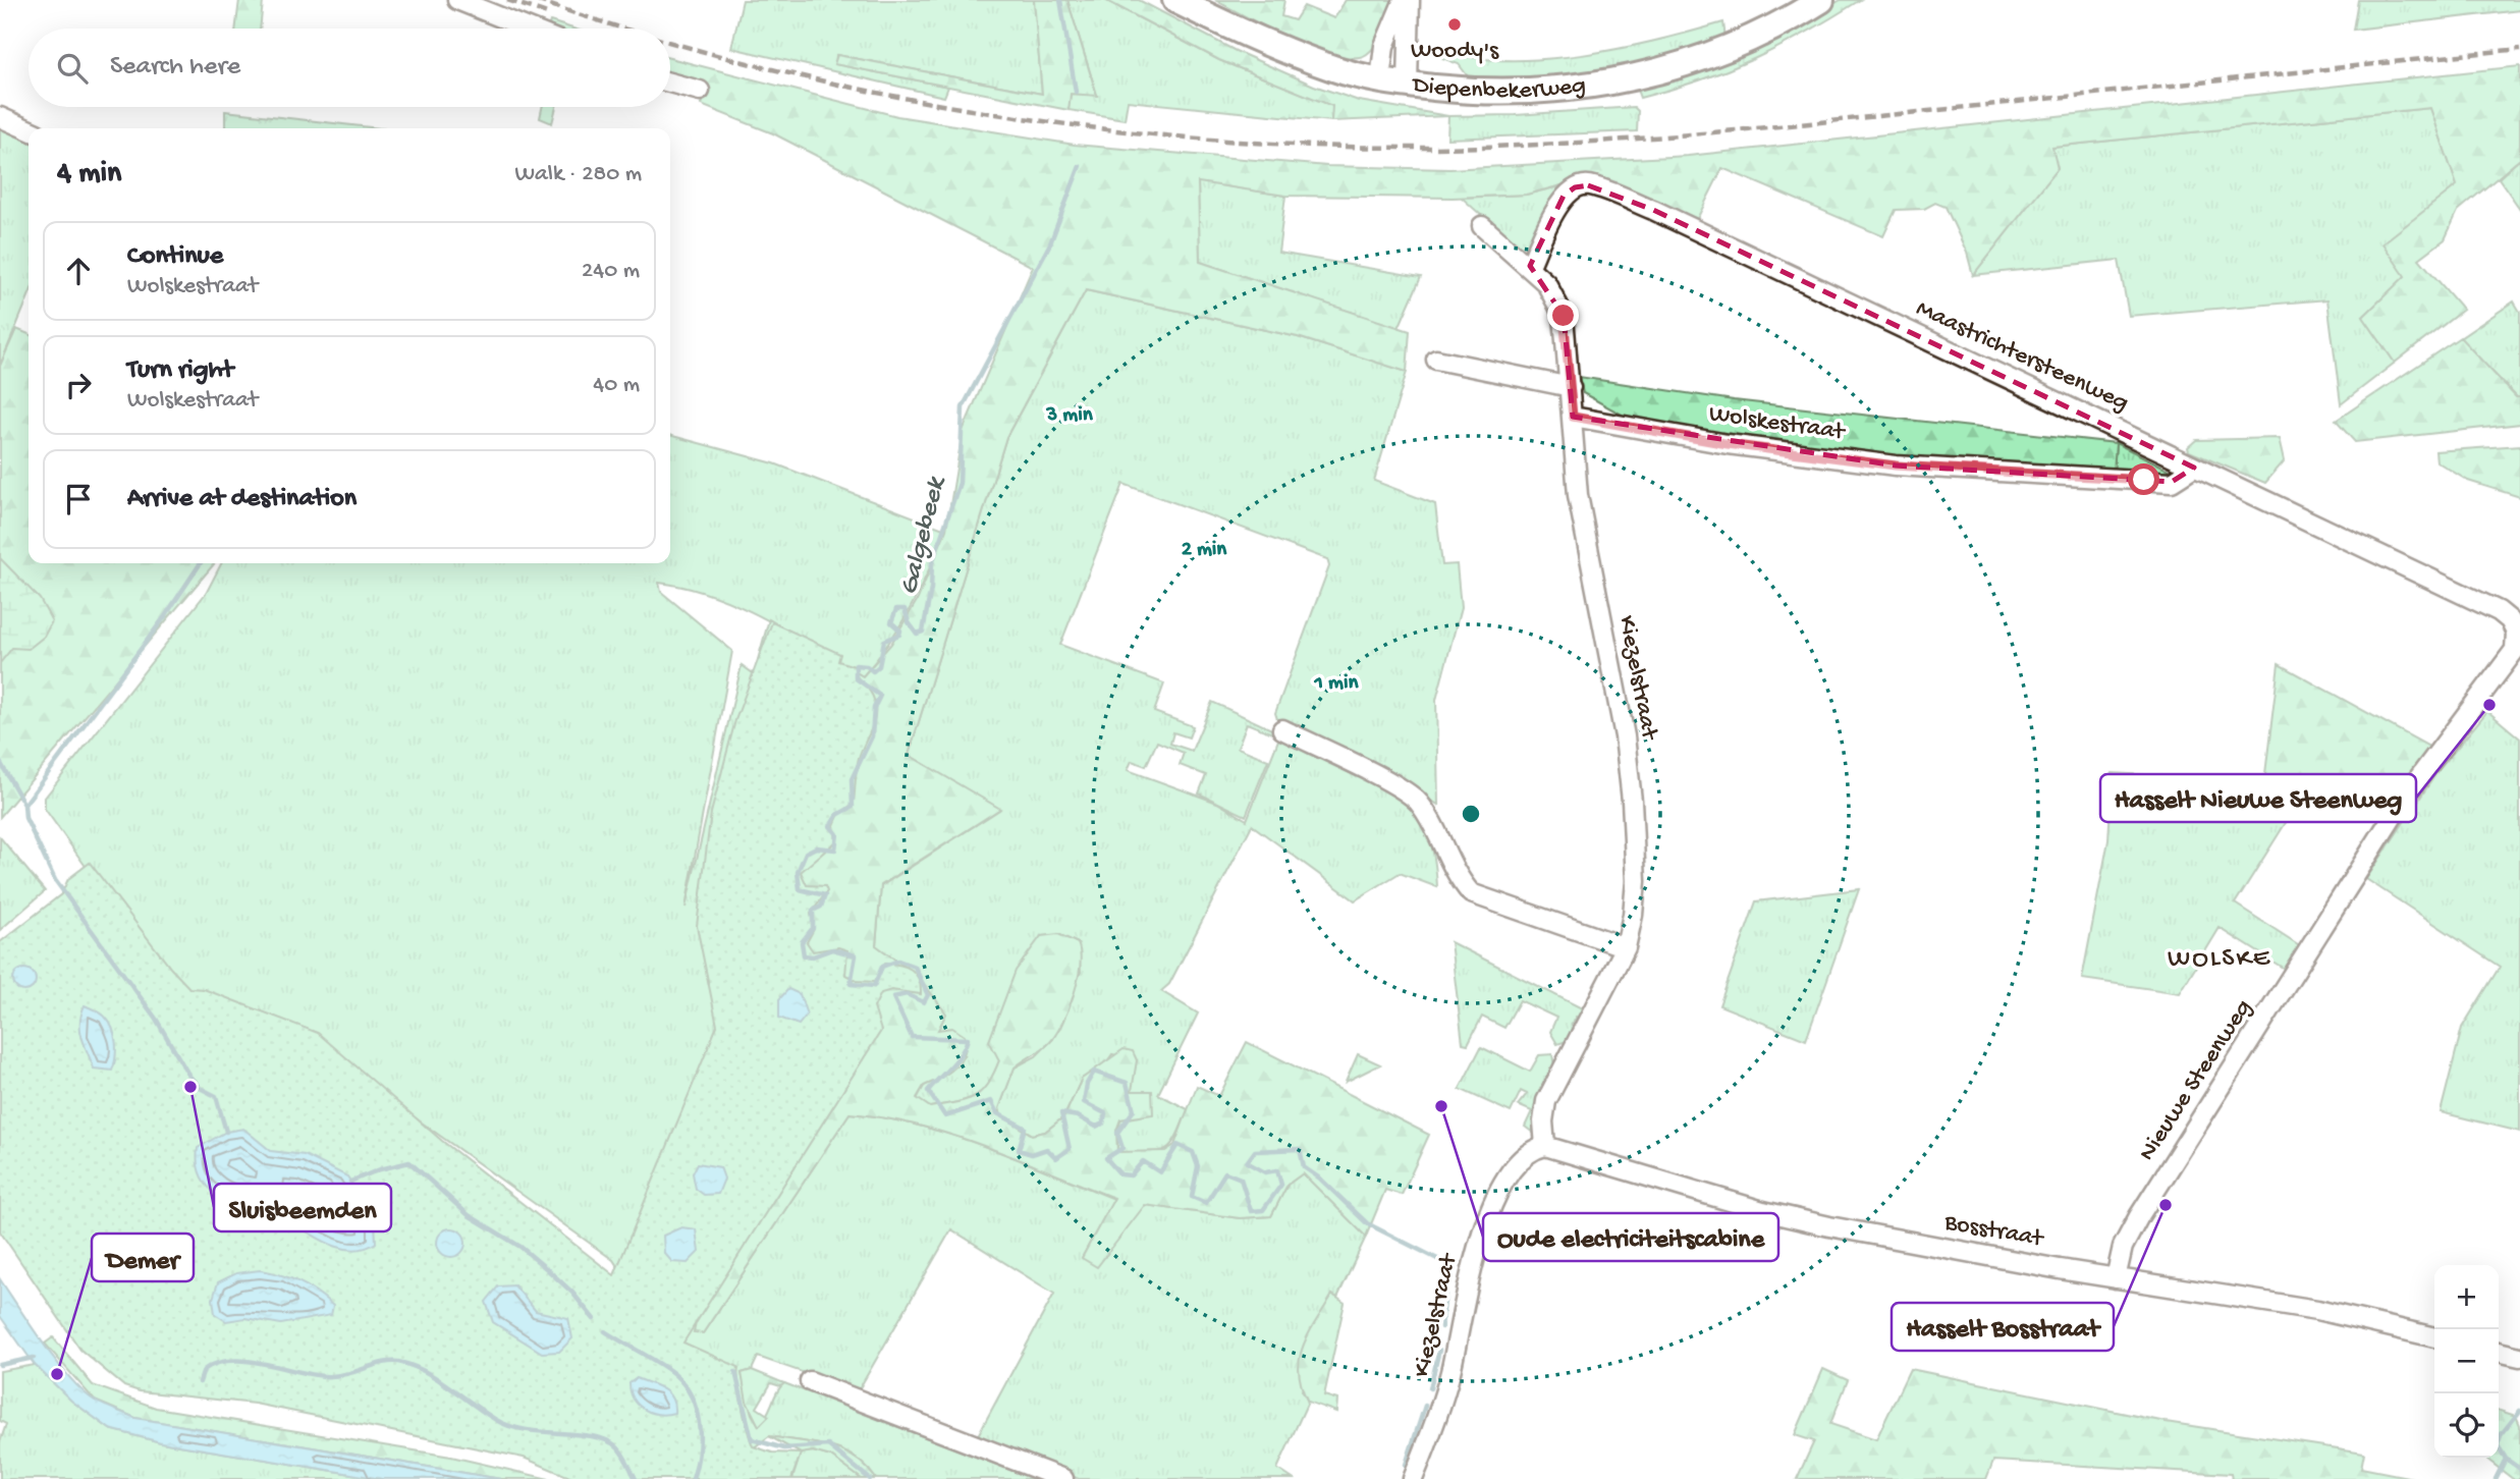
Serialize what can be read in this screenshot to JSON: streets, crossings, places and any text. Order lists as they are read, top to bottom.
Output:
{
  "streets": {
    "main road": ["Diepenbekerweg"],
    "street": [
      "Maastrichtersteenweg",
      "Wolskestraat",
      "Kiezelstraat",
      "Nieuwe Steenweg",
      "Bosstraat"
    ]
  },
  "crossings": [
    ["Maastrichtersteenweg", "Wolskestraat"],
    ["Maastrichtersteenweg", "Nieuwe Steenweg"],
    ["Wolskestraat", "Kiezelstraat"],
    ["Kiezelstraat", "Bosstraat"],
    ["Nieuwe Steenweg", "Bosstraat"]
  ],
  "districts": ["WOLSKE"],
  "water": ["Galgebeek"],
  "places": [
    "Woody's",
    "Hasselt Nieuwe Steenweg",
    "Sluisbeemden",
    "Oude electriciteitscabine",
    "Hasselt Bosstraat",
    "Demer"
  ],
  "page": {
    "search": "Search here",
    "heading": ["4 min", "Walk · 280 m"],
    "list": [
      ["Continue", "Wolskestraat", "240 m"],
      ["Turn right", "Wolskestraat", "40 m"],
      "Arrive at destination"
    ],
    "map_buttons": ["+", "−"]
  },
  "rings": ["3 min", "2 min", "1 min"]
}
